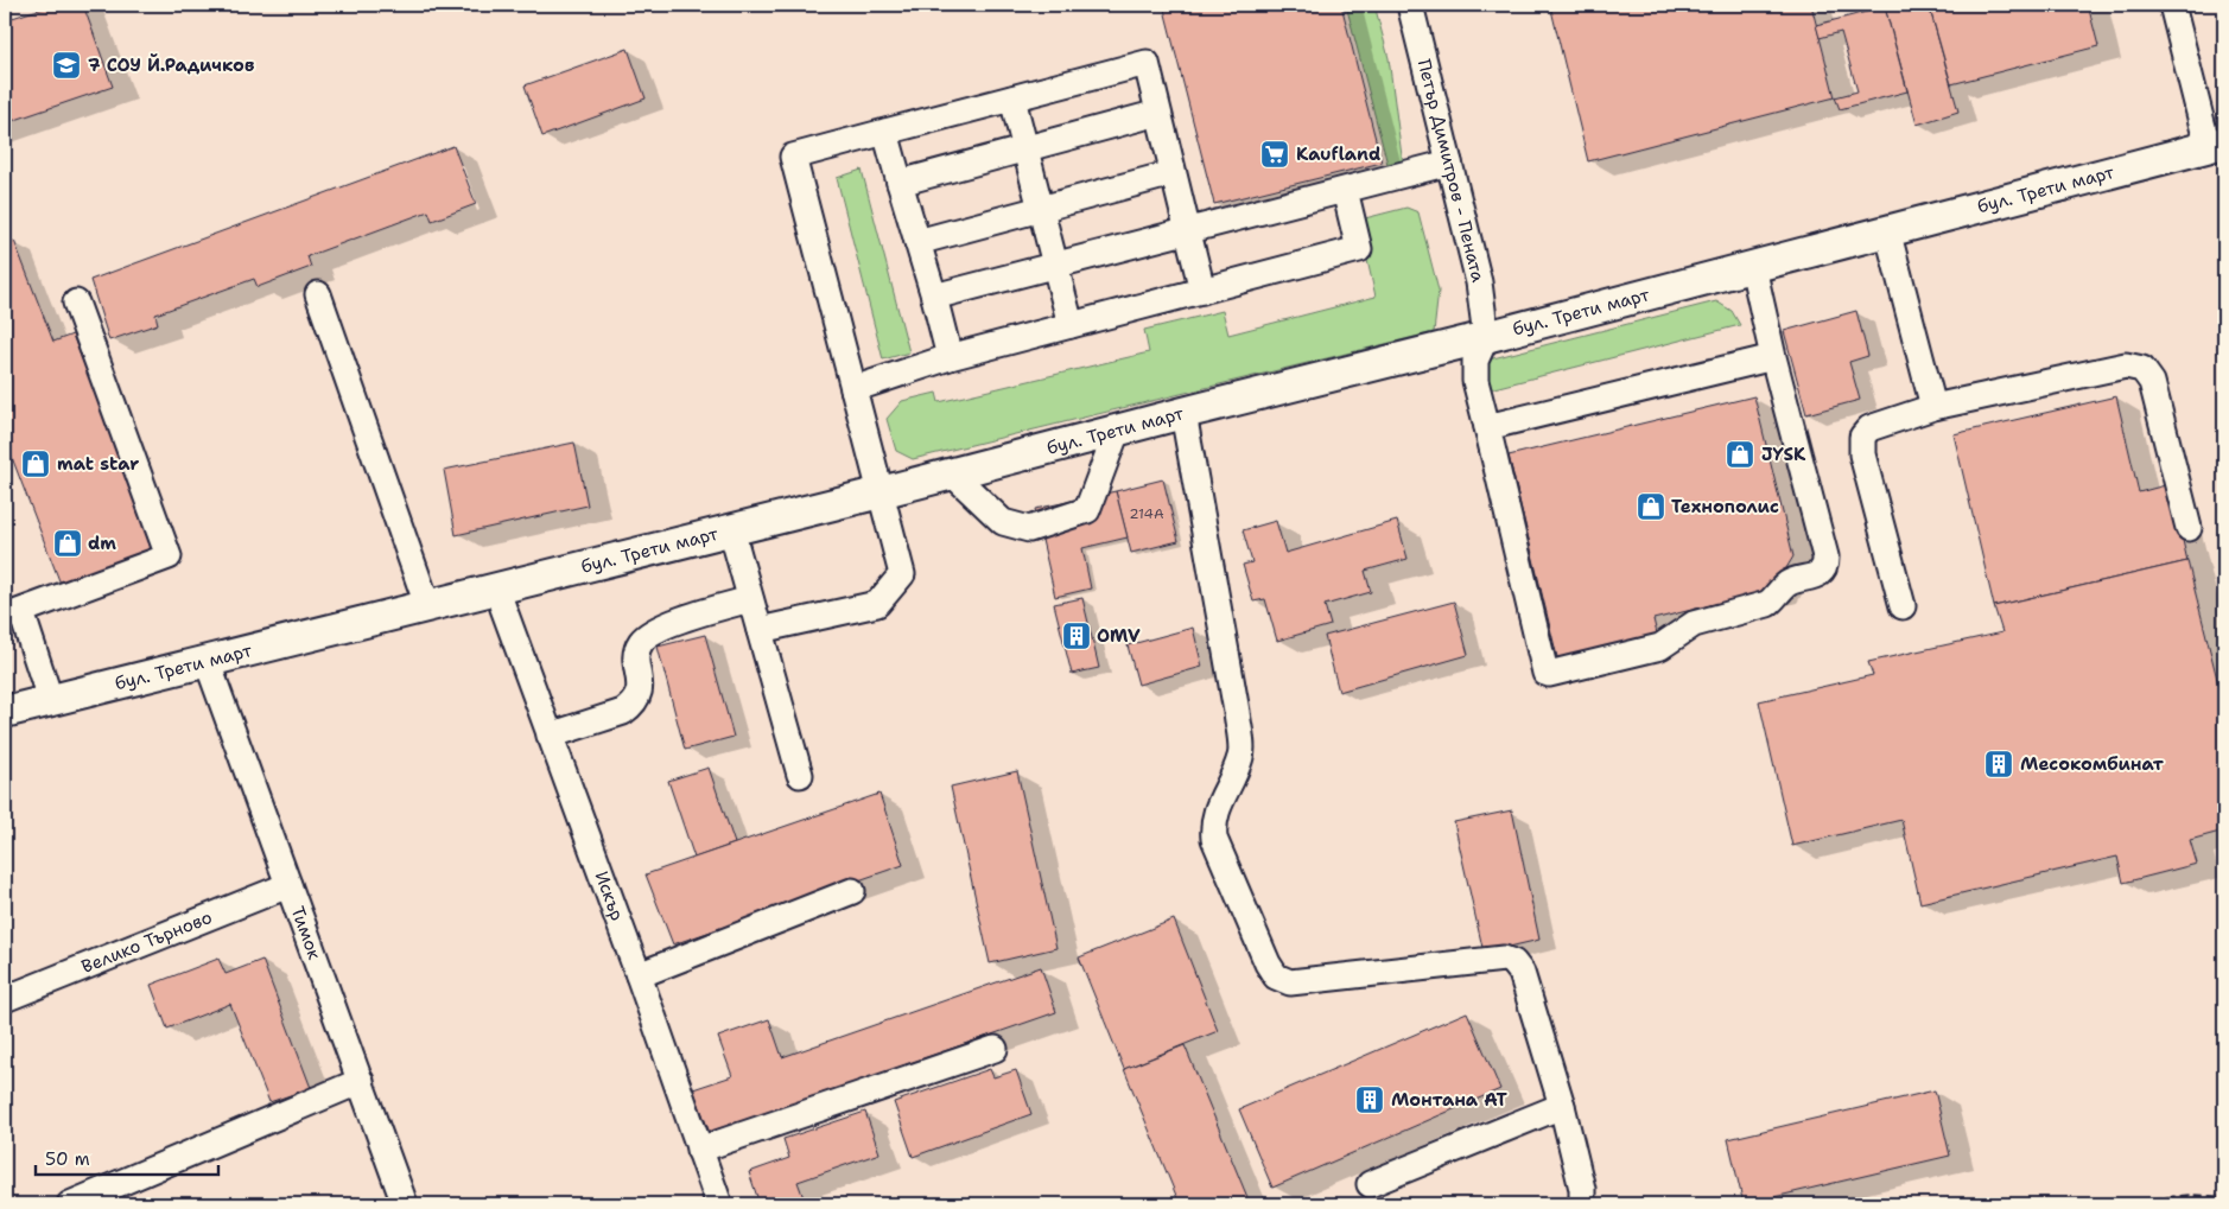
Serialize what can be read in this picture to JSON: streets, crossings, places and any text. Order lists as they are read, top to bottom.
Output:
{
  "streets": {
    "main road": ["бул. Трети март"],
    "street": [
      "Петър Димитров - Пената",
      "Искър",
      "Тимок",
      "Велико Търново"
    ]
  },
  "crossings": [
    ["Петър Димитров - Пената", "бул. Трети март"],
    ["бул. Трети март", "Искър"],
    ["бул. Трети март", "Тимок"],
    ["Тимок", "Велико Търново"]
  ],
  "places": {
    "school or university": ["7 СОУ Й.Радичков"],
    "supermarket": ["Kaufland"],
    "shop": [
      "JYSK",
      "mat star",
      "Технополис",
      "dm"
    ],
    "building": ["OMV", "Месокомбинат", "Монтана АТ"]
  },
  "house_numbers": ["214А"],
  "scale_bar": "50 m"
}
